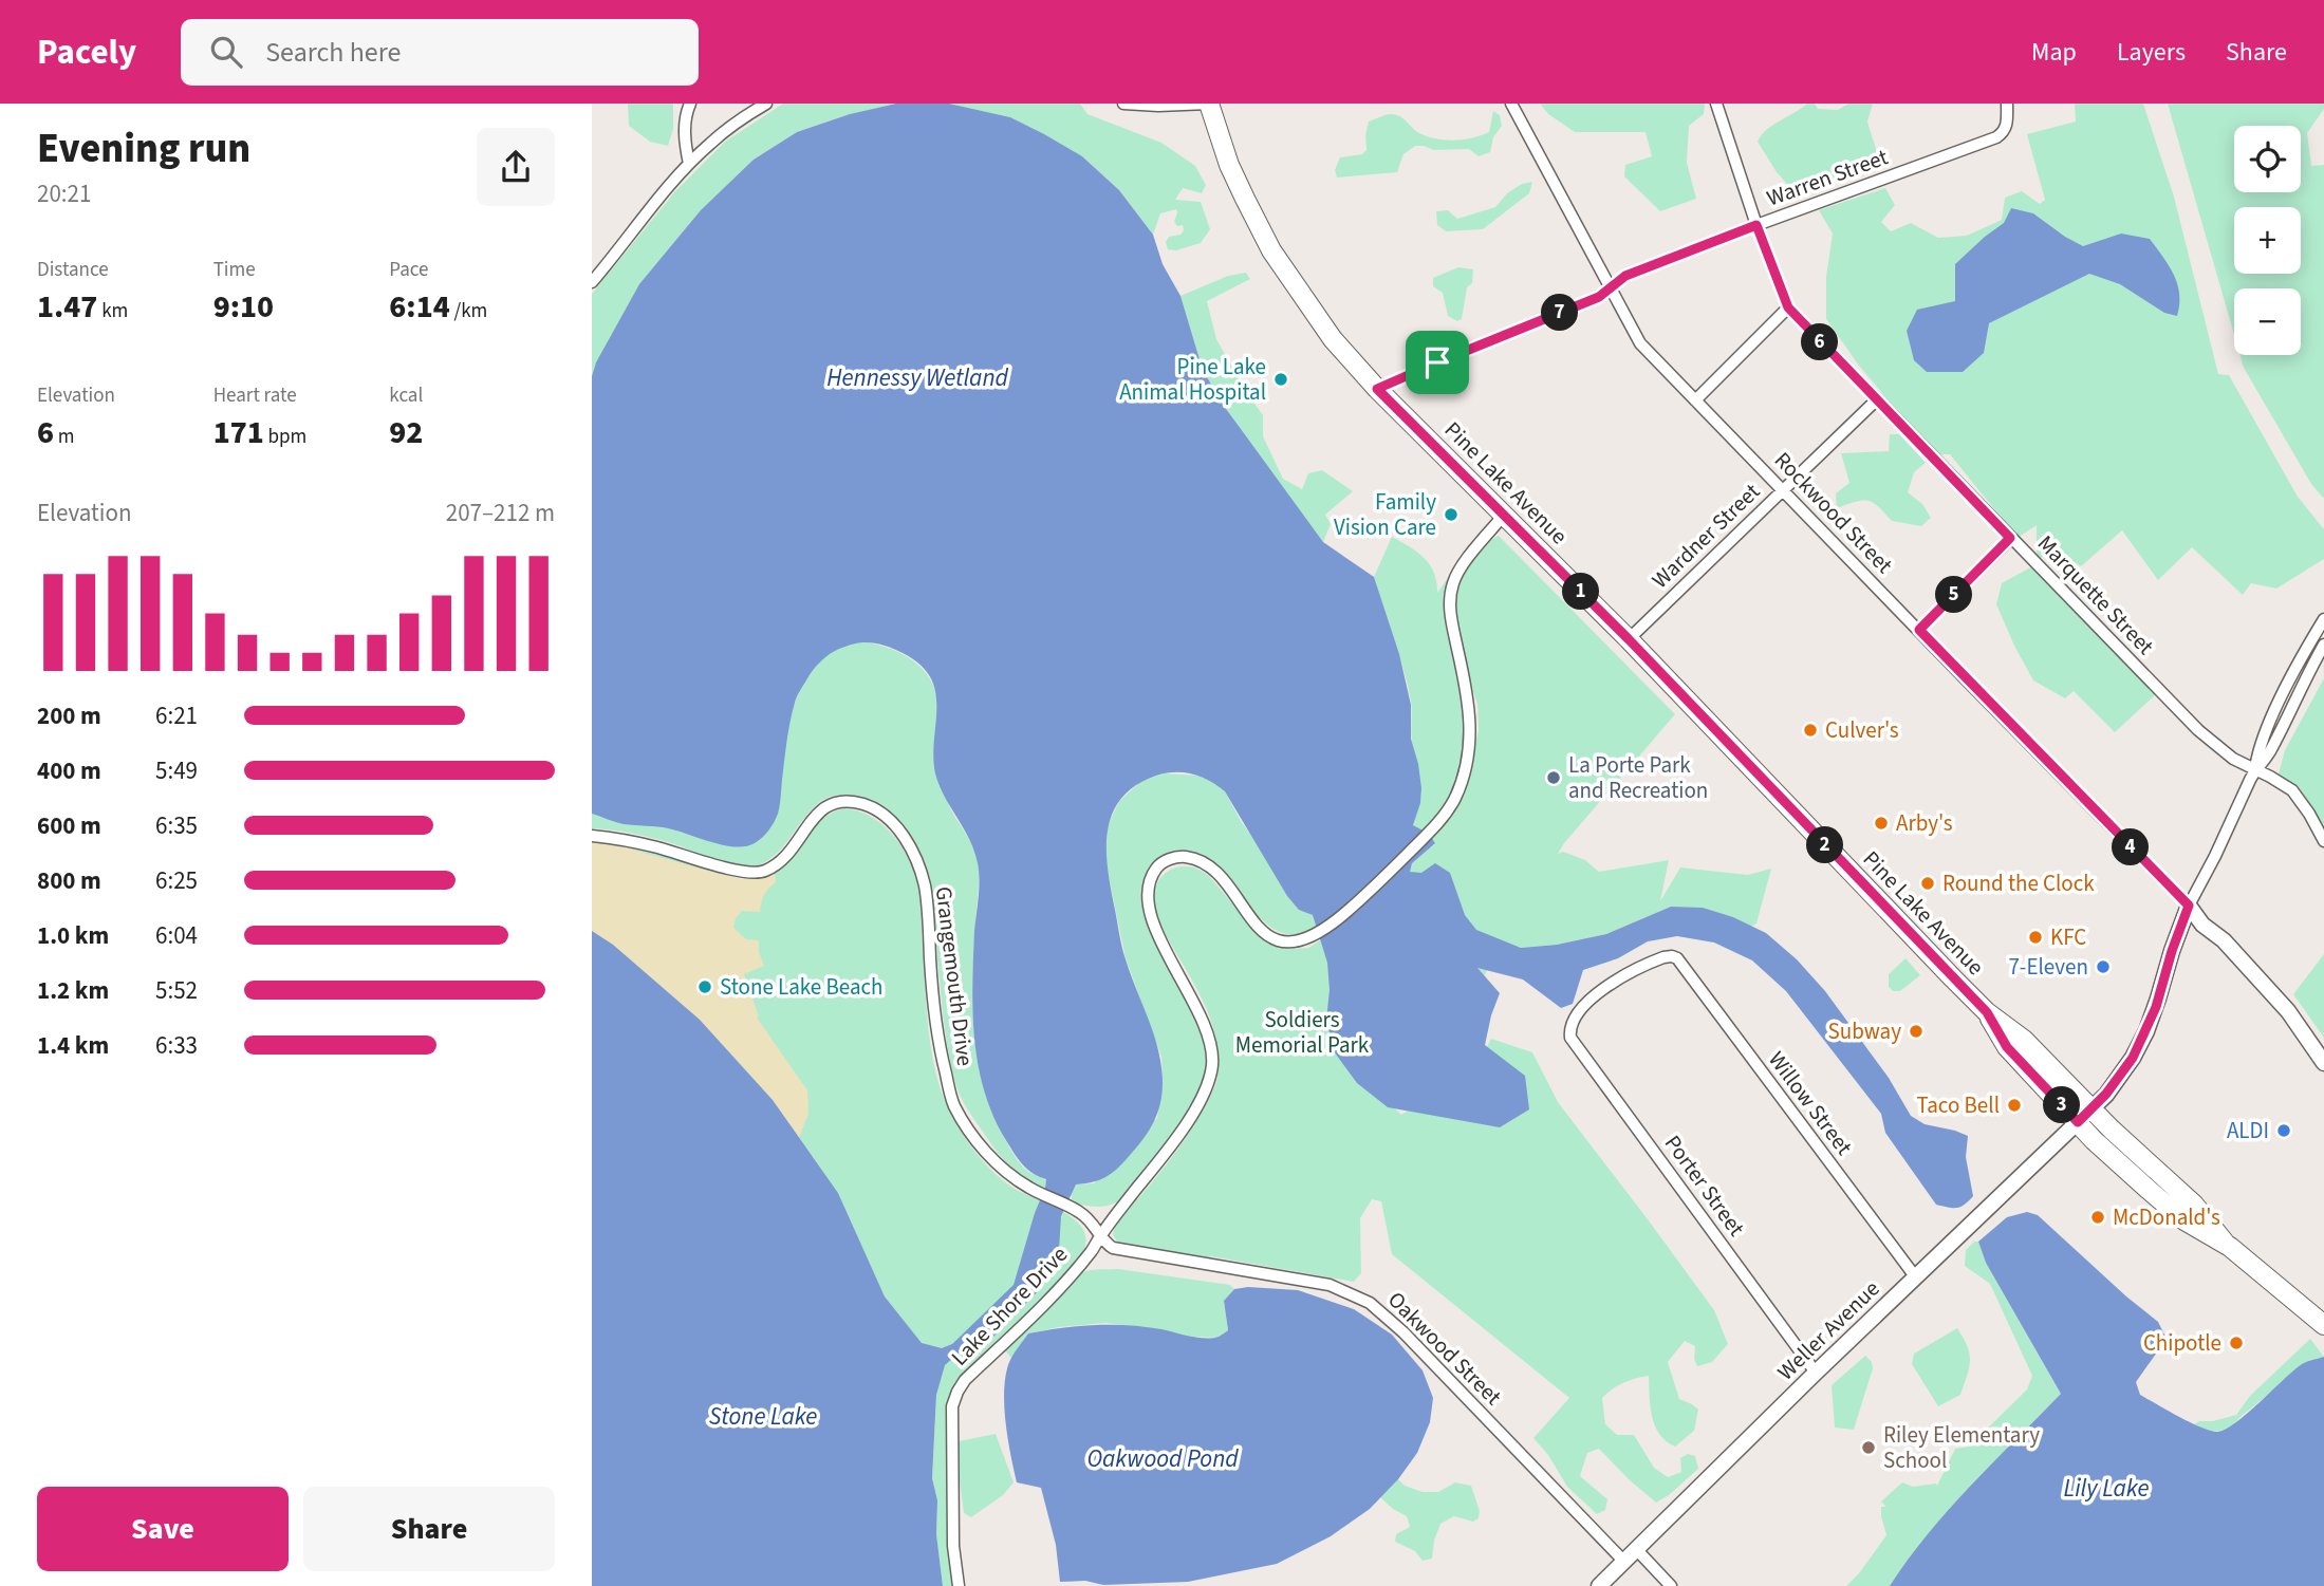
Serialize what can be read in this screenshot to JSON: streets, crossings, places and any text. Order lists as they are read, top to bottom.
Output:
{
  "streets": {
    "main road": ["Pine Lake Avenue"],
    "street": [
      "Warren Street",
      "Rockwood Street",
      "Wardner Street",
      "Marquette Street",
      "Grangemouth Drive",
      "Willow Street",
      "Porter Street",
      "Lake Shore Drive",
      "Weller Avenue",
      "Oakwood Street"
    ]
  },
  "crossings": [
    ["Warren Street", "Pine Lake Avenue"],
    ["Warren Street", "Rockwood Street"],
    ["Warren Street", "Marquette Street"],
    ["Pine Lake Avenue", "Wardner Street"],
    ["Pine Lake Avenue", "Lake Shore Drive"],
    ["Pine Lake Avenue", "Weller Avenue"],
    ["Rockwood Street", "Wardner Street"],
    ["Rockwood Street", "Weller Avenue"],
    ["Wardner Street", "Marquette Street"],
    ["Grangemouth Drive", "Lake Shore Drive"],
    ["Grangemouth Drive", "Oakwood Street"],
    ["Willow Street", "Porter Street"],
    ["Willow Street", "Weller Avenue"],
    ["Porter Street", "Weller Avenue"],
    ["Lake Shore Drive", "Oakwood Street"],
    ["Weller Avenue", "Oakwood Street"]
  ],
  "water": [
    "Hennessy Wetland",
    "Stone Lake",
    "Oakwood Pond",
    "Lily Lake"
  ],
  "parks": ["Soldiers Memorial Park"],
  "places": [
    "Pine Lake Animal Hospital",
    "Family Vision Care",
    "Culver's",
    "La Porte Park and Recreation",
    "Arby's",
    "Round the Clock",
    "KFC",
    "7-Eleven",
    "Stone Lake Beach",
    "Subway",
    "Taco Bell",
    "ALDI",
    "McDonald's",
    "Chipotle",
    "Riley Elementary School"
  ],
  "page": {
    "header": "Pacely",
    "search": "Search here",
    "nav": ["Map", "Layers", "Share"],
    "heading": ["Evening run", "20:21"],
    "map_buttons": ["+", "−"],
    "stats": [
      ["Distance", "1.47 km"],
      ["Time", "9:10"],
      ["Pace", "6:14 /km"],
      ["Elevation", "6 m"],
      ["Heart rate", "171 bpm"],
      ["kcal", "92"]
    ],
    "pins": [
      "7",
      "6",
      "1",
      "5",
      "2",
      "4",
      "3"
    ],
    "chart": ["Elevation", "207–212 m"],
    "list": [
      {
        "name": "200 m",
        "note": "6:21"
      },
      {
        "name": "400 m",
        "note": "5:49"
      },
      {
        "name": "600 m",
        "note": "6:35"
      },
      {
        "name": "800 m",
        "note": "6:25"
      },
      {
        "name": "1.0 km",
        "note": "6:04"
      },
      {
        "name": "1.2 km",
        "note": "5:52"
      },
      {
        "name": "1.4 km",
        "note": "6:33"
      }
    ],
    "buttons": ["Save", "Share"]
  }
}
